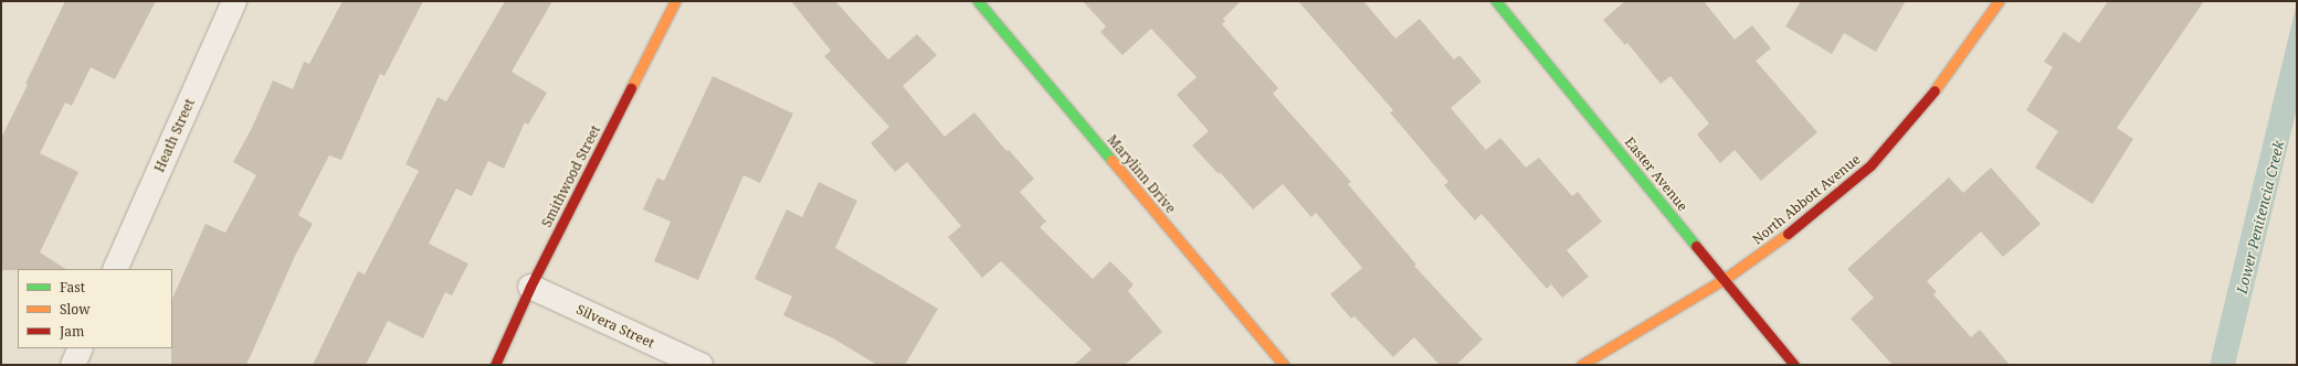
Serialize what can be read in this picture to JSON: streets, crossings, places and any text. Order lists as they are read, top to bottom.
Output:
{
  "streets": {
    "street": [
      "Heath Street",
      "Marylinn Drive",
      "Easter Avenue",
      "Smithwood Street",
      "North Abbott Avenue",
      "Silvera Street"
    ]
  },
  "crossings": [
    ["Easter Avenue", "North Abbott Avenue"],
    ["Smithwood Street", "Silvera Street"]
  ],
  "water": ["Lower Penitencia Creek"],
  "legend": ["Fast", "Slow", "Jam"]
}
